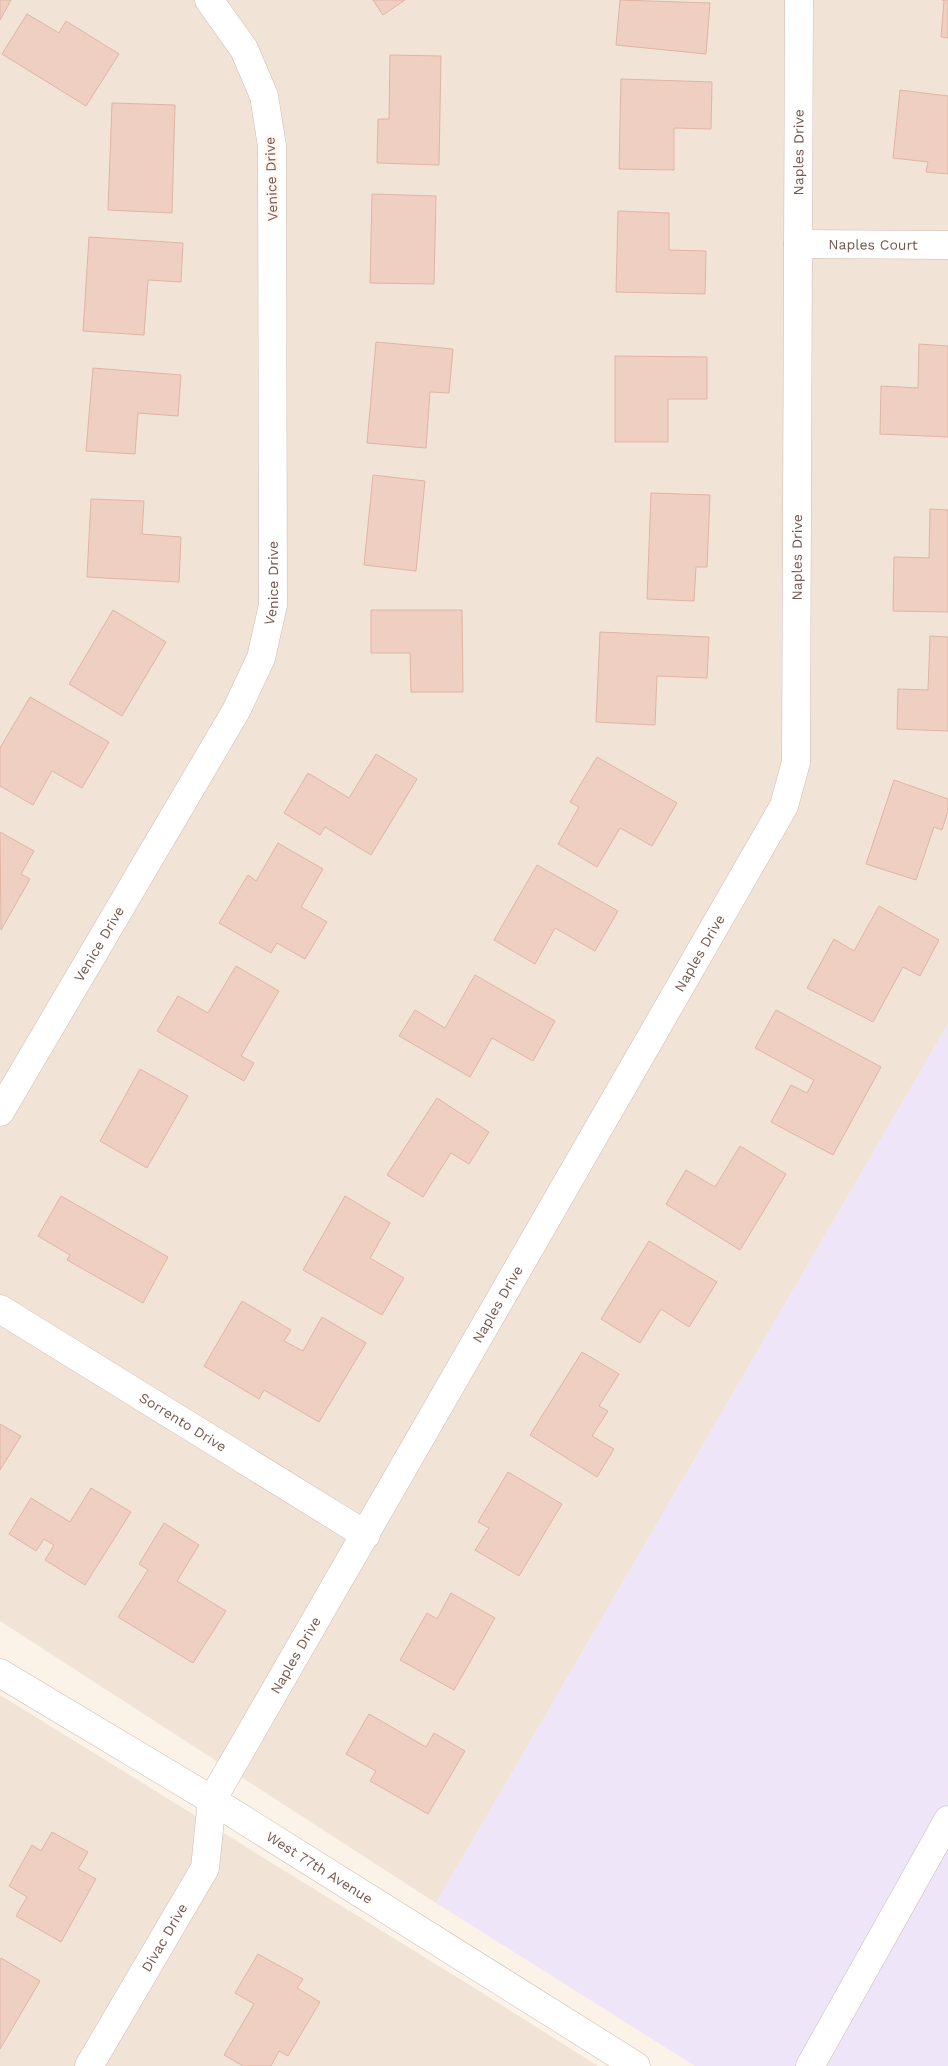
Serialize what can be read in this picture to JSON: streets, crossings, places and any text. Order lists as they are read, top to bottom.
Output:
{
  "streets": {
    "street": [
      "Naples Drive",
      "Venice Drive",
      "Naples Court",
      "Sorrento Drive",
      "West 77th Avenue",
      "Divac Drive"
    ]
  },
  "crossings": [
    ["Naples Drive", "Naples Court"],
    ["Naples Drive", "Sorrento Drive"],
    ["Naples Drive", "West 77th Avenue"],
    ["Naples Drive", "Divac Drive"],
    ["West 77th Avenue", "Divac Drive"]
  ]
}
